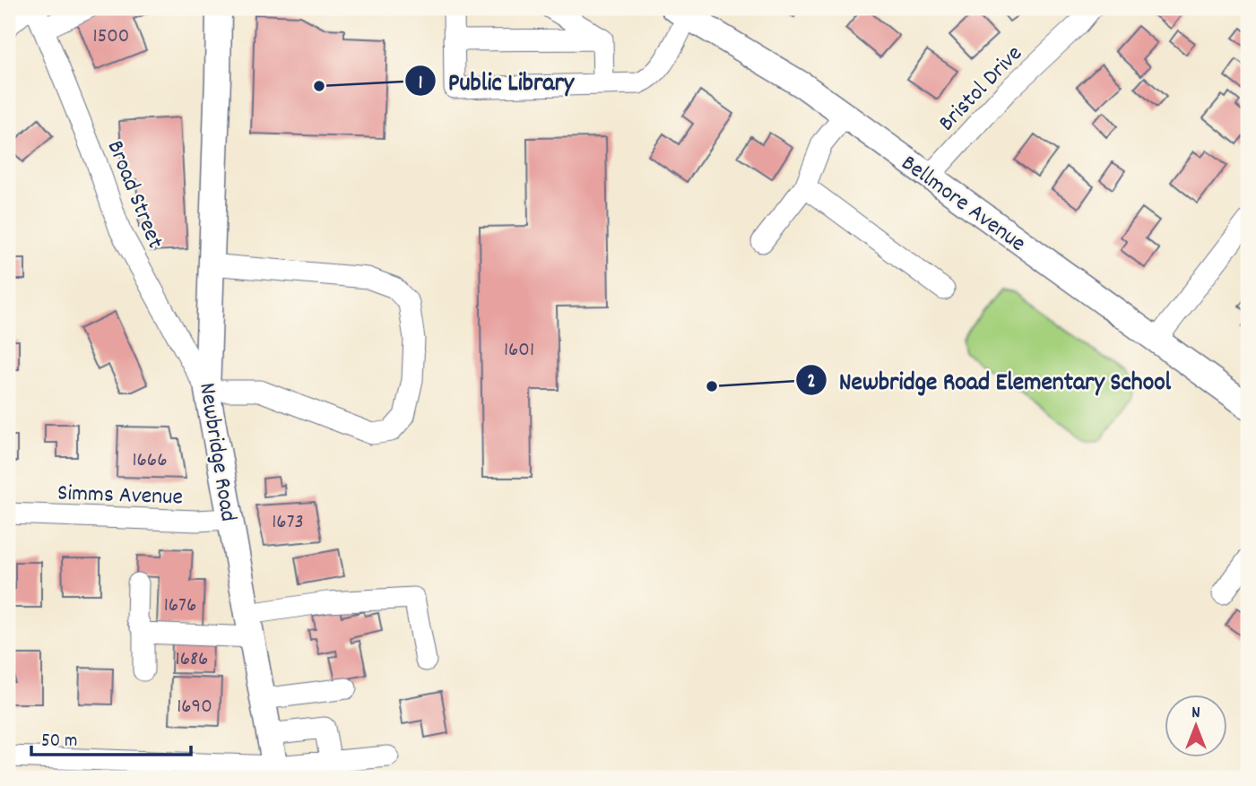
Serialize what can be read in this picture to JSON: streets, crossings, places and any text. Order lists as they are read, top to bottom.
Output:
{
  "streets": {
    "main road": ["Bellmore Avenue", "Newbridge Road"],
    "street": ["Bristol Drive", "Broad Street", "Simms Avenue"]
  },
  "crossings": [
    ["Bristol Drive", "Bellmore Avenue"],
    ["Broad Street", "Newbridge Road"],
    ["Newbridge Road", "Simms Avenue"]
  ],
  "places": ["Public Library", "Newbridge Road Elementary School"],
  "house_numbers": [
    "1500",
    "1601",
    "1666",
    "1673",
    "1676",
    "1686",
    "1690"
  ],
  "scale_bar": "50 m",
  "north": "top"
}
